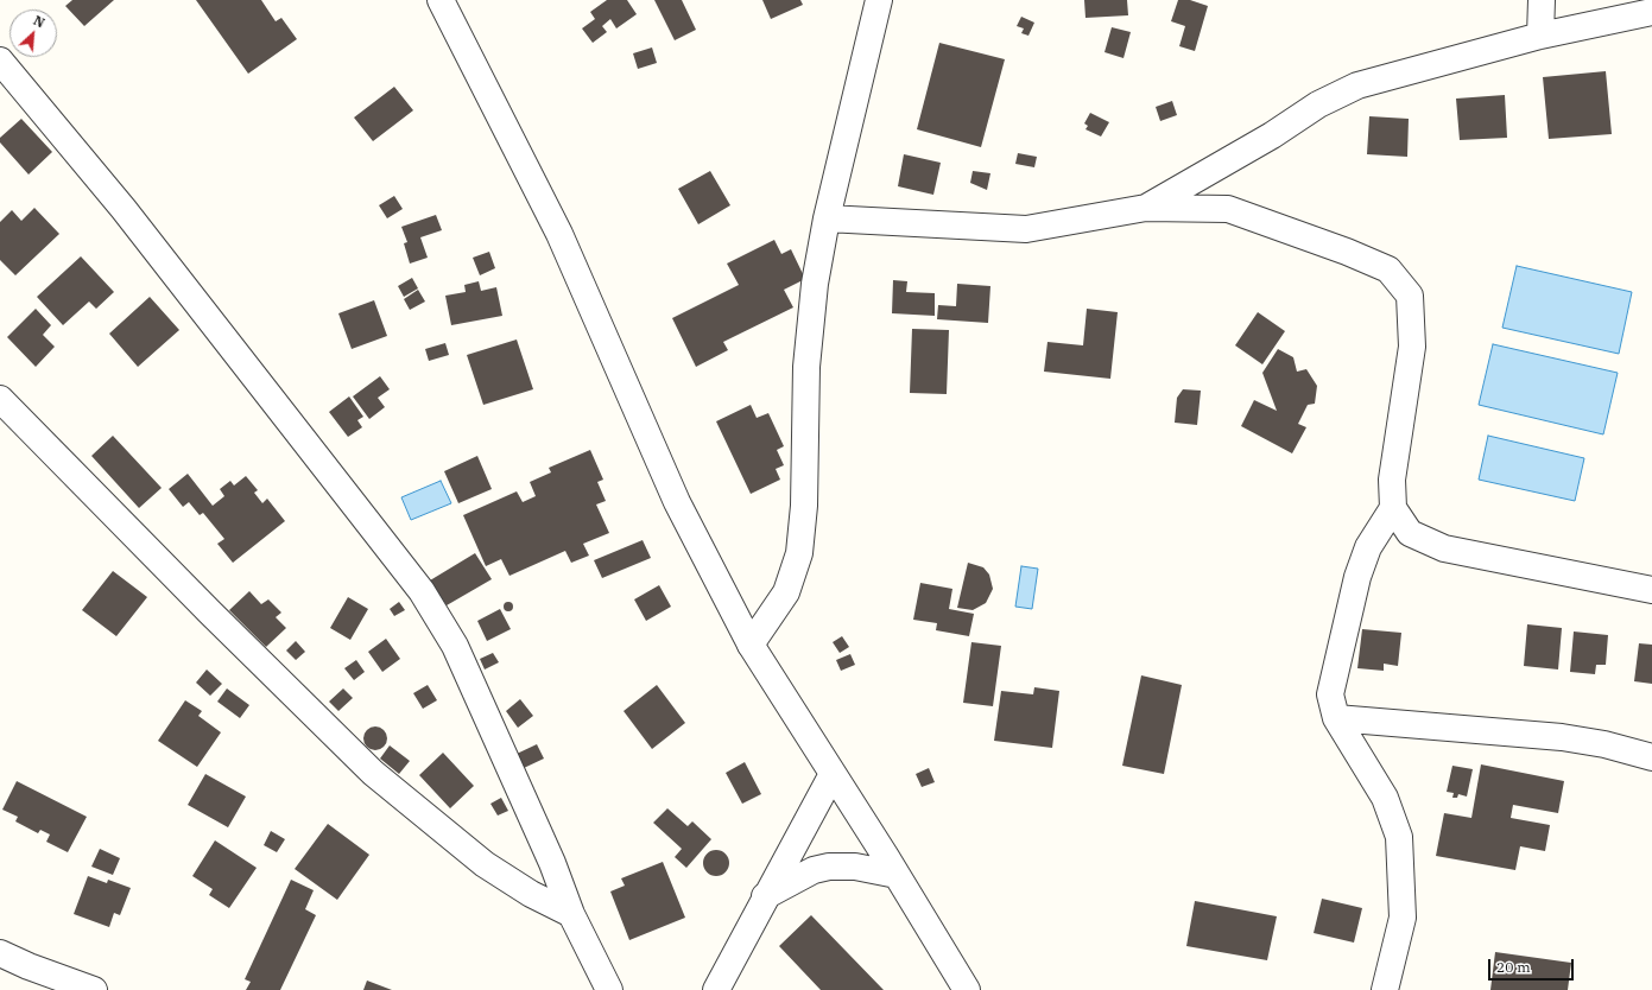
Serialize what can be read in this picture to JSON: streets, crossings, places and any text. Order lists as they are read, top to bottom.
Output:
{
  "scale_bar": "20 m",
  "north": "top right"
}
